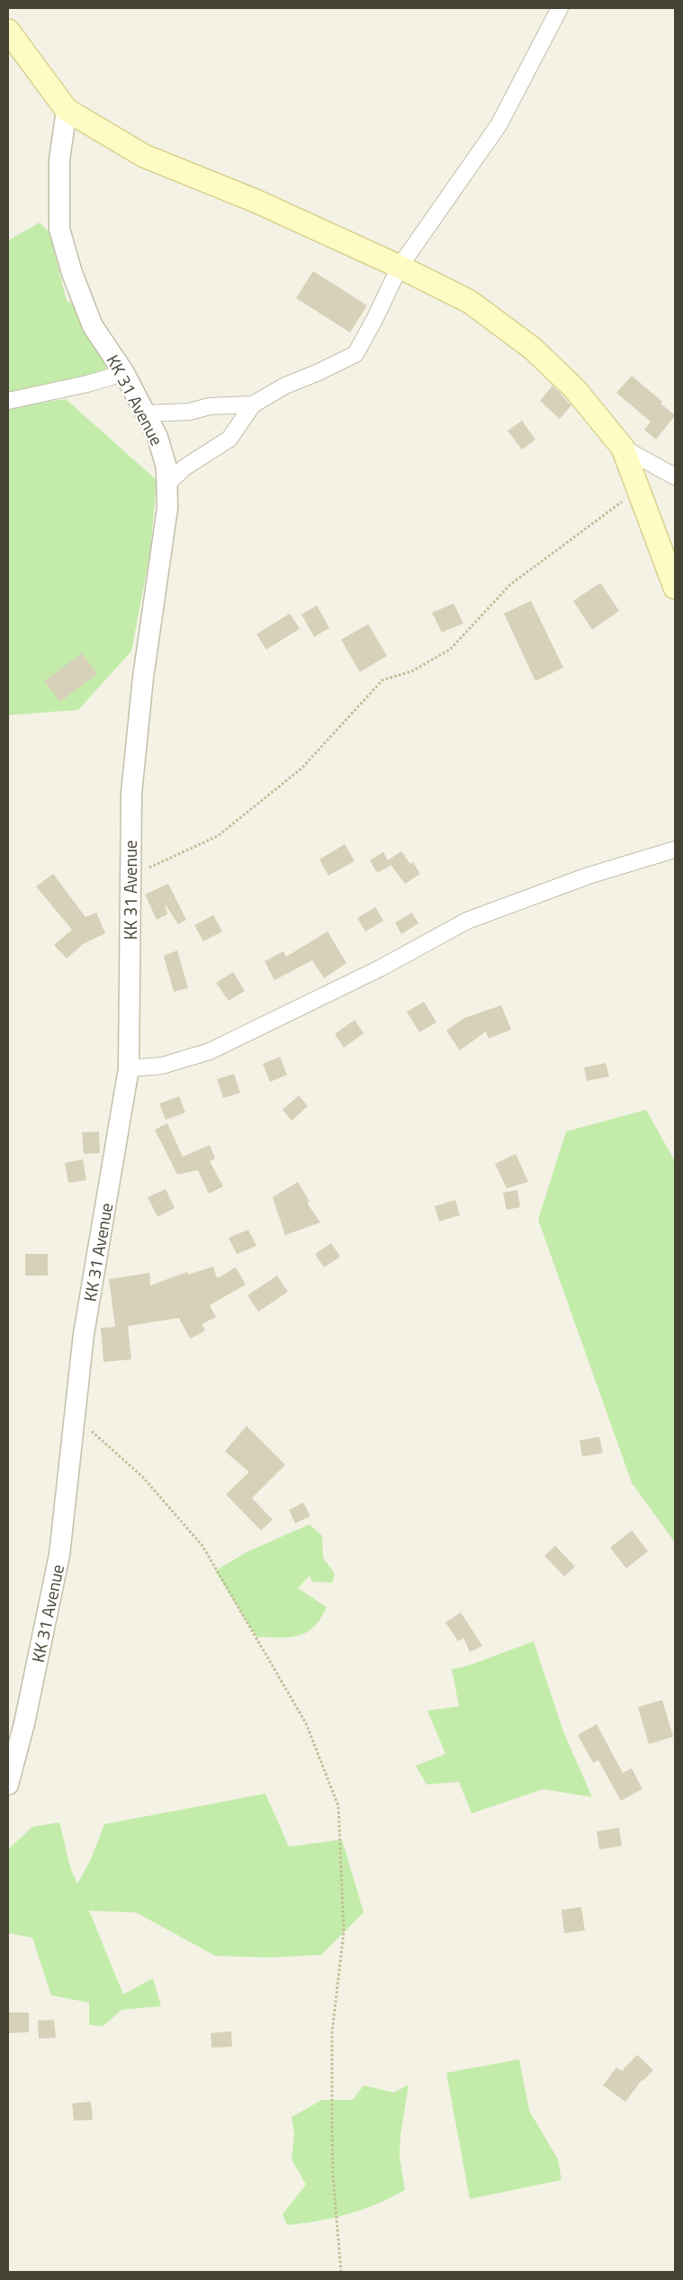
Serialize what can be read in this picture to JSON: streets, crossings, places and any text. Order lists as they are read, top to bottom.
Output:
{
  "streets": {
    "street": ["KK 31 Avenue"]
  }
}
